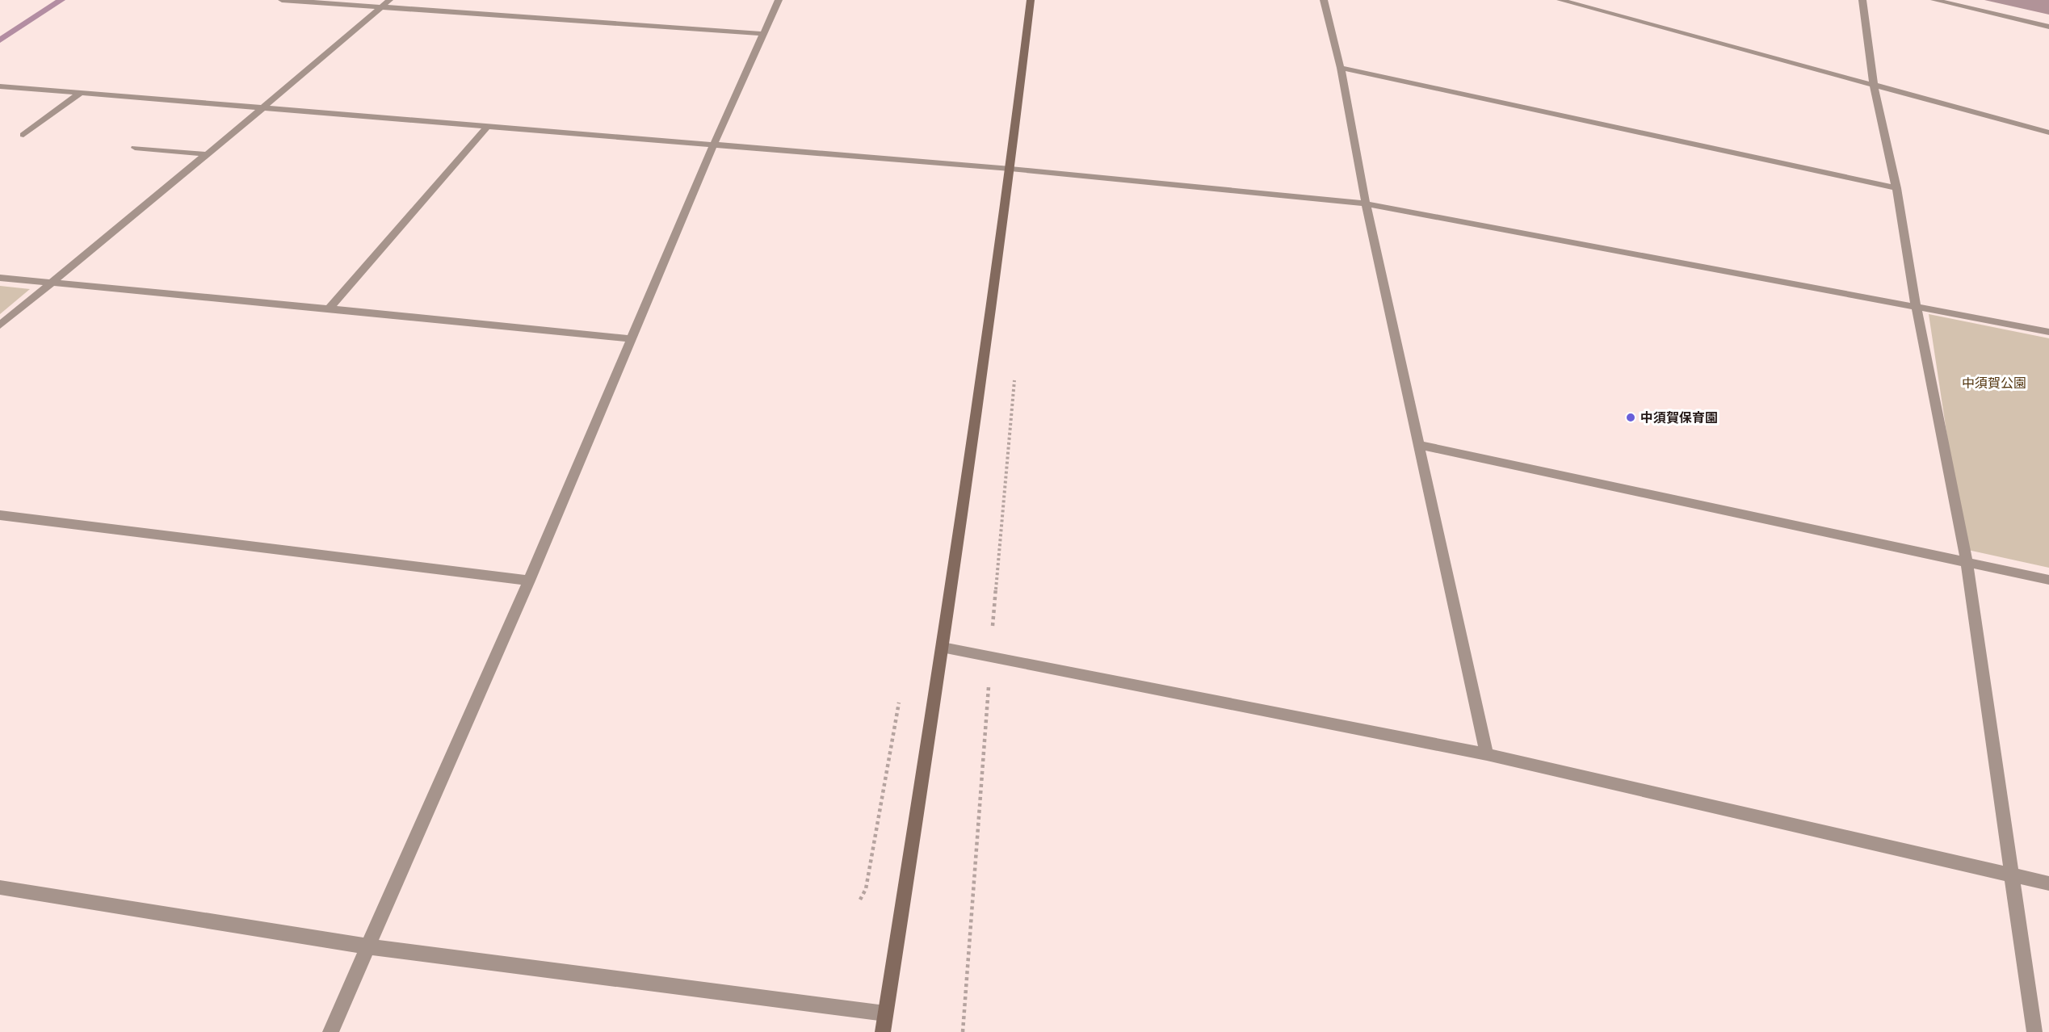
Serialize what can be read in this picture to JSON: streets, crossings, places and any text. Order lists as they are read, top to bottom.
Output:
{
  "parks": ["中須賀公園"],
  "places": ["中須賀保育園"]
}
